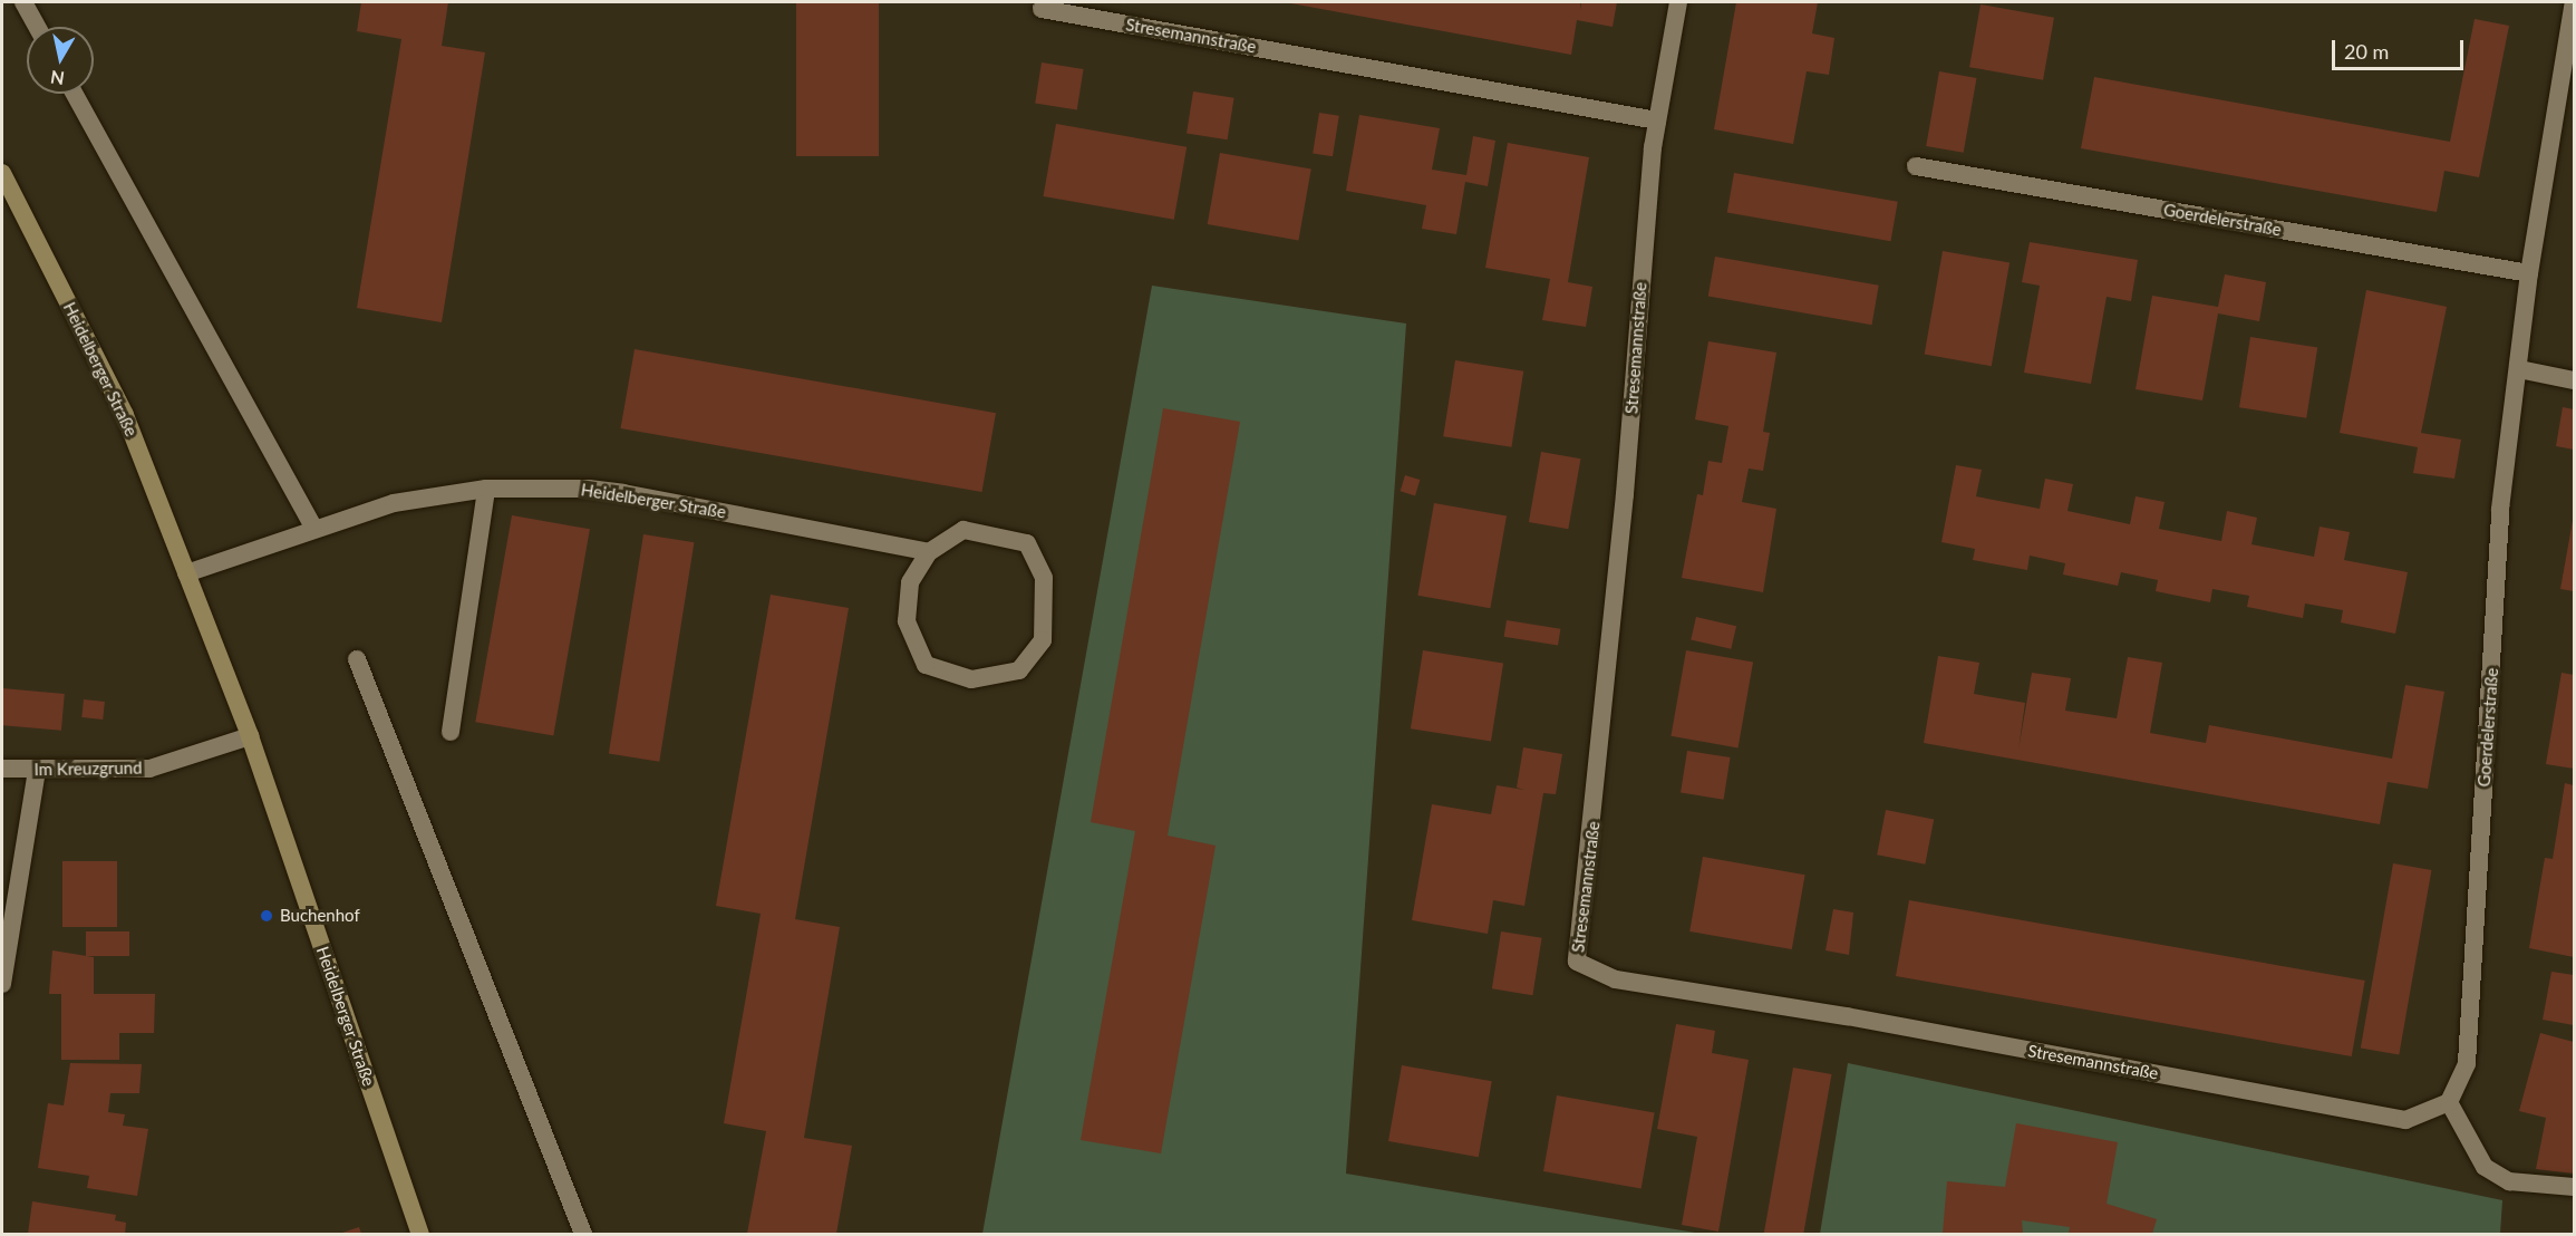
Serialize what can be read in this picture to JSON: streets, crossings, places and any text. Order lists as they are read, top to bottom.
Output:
{
  "streets": {
    "main road": ["Heidelberger Straße"],
    "street": ["Stresemannstraße", "Goerdelerstraße", "Im Kreuzgrund"]
  },
  "crossings": [
    ["Stresemannstraße", "Goerdelerstraße"],
    ["Heidelberger Straße", "Im Kreuzgrund"]
  ],
  "places": ["Buchenhof"],
  "scale_bar": "20 m",
  "north": "bottom"
}
